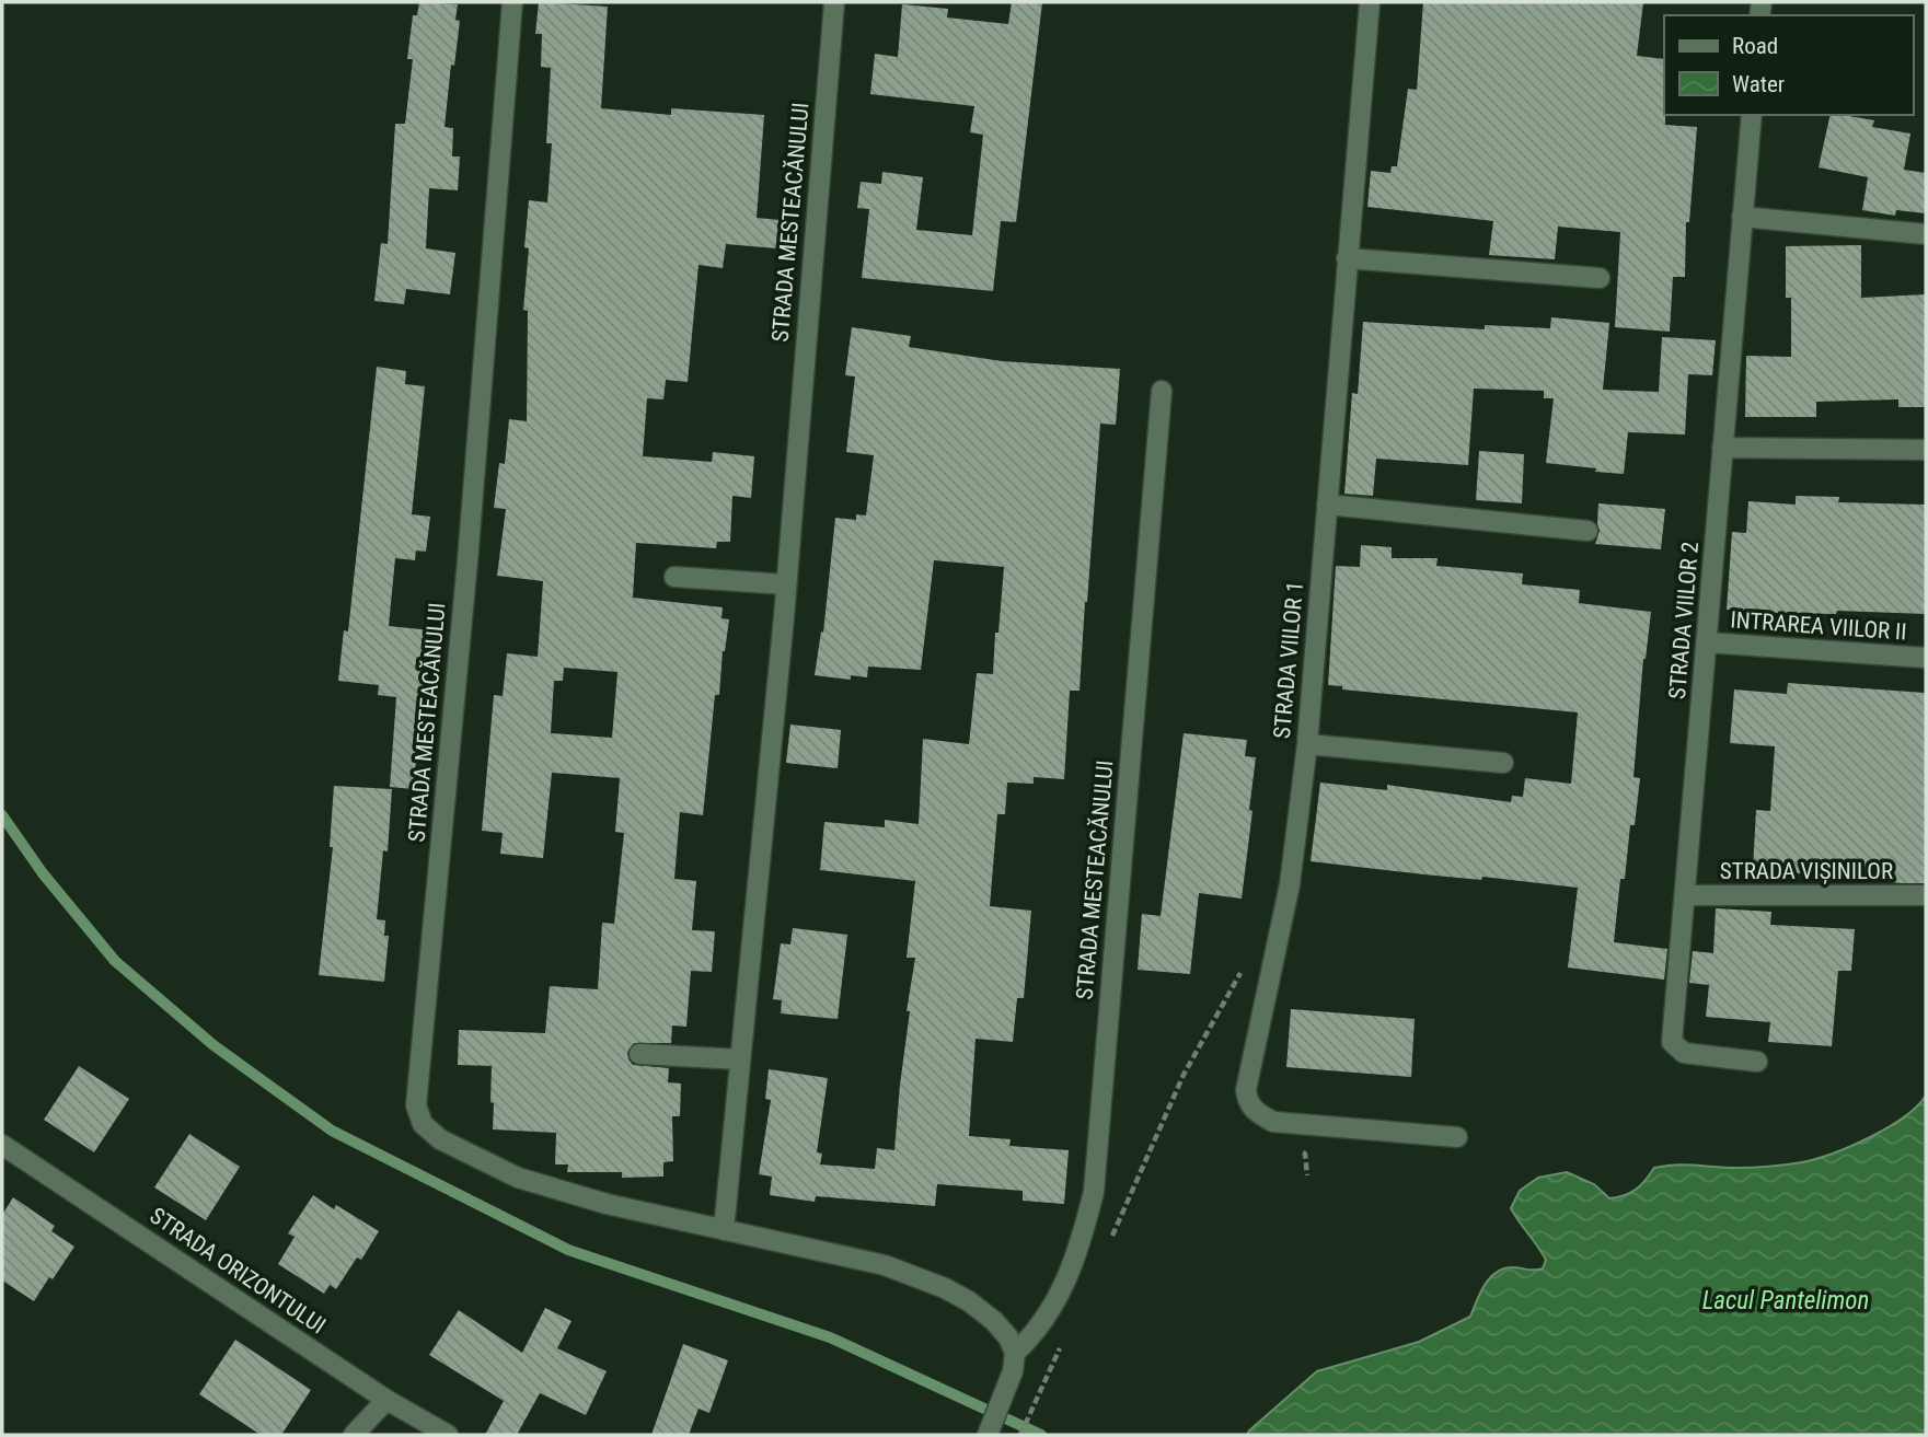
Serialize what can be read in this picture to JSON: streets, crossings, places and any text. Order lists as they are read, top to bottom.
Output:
{
  "streets": {
    "street": [
      "STRADA MESTEACĂNULUI",
      "STRADA VIILOR 2",
      "INTRAREA VIILOR II",
      "STRADA VIILOR 1",
      "STRADA VIȘINILOR",
      "STRADA ORIZONTULUI"
    ]
  },
  "crossings": [
    ["STRADA VIILOR 2", "INTRAREA VIILOR II"],
    ["STRADA VIILOR 2", "STRADA VIȘINILOR"]
  ],
  "water": ["Lacul Pantelimon"],
  "legend": ["Road", "Water"]
}
